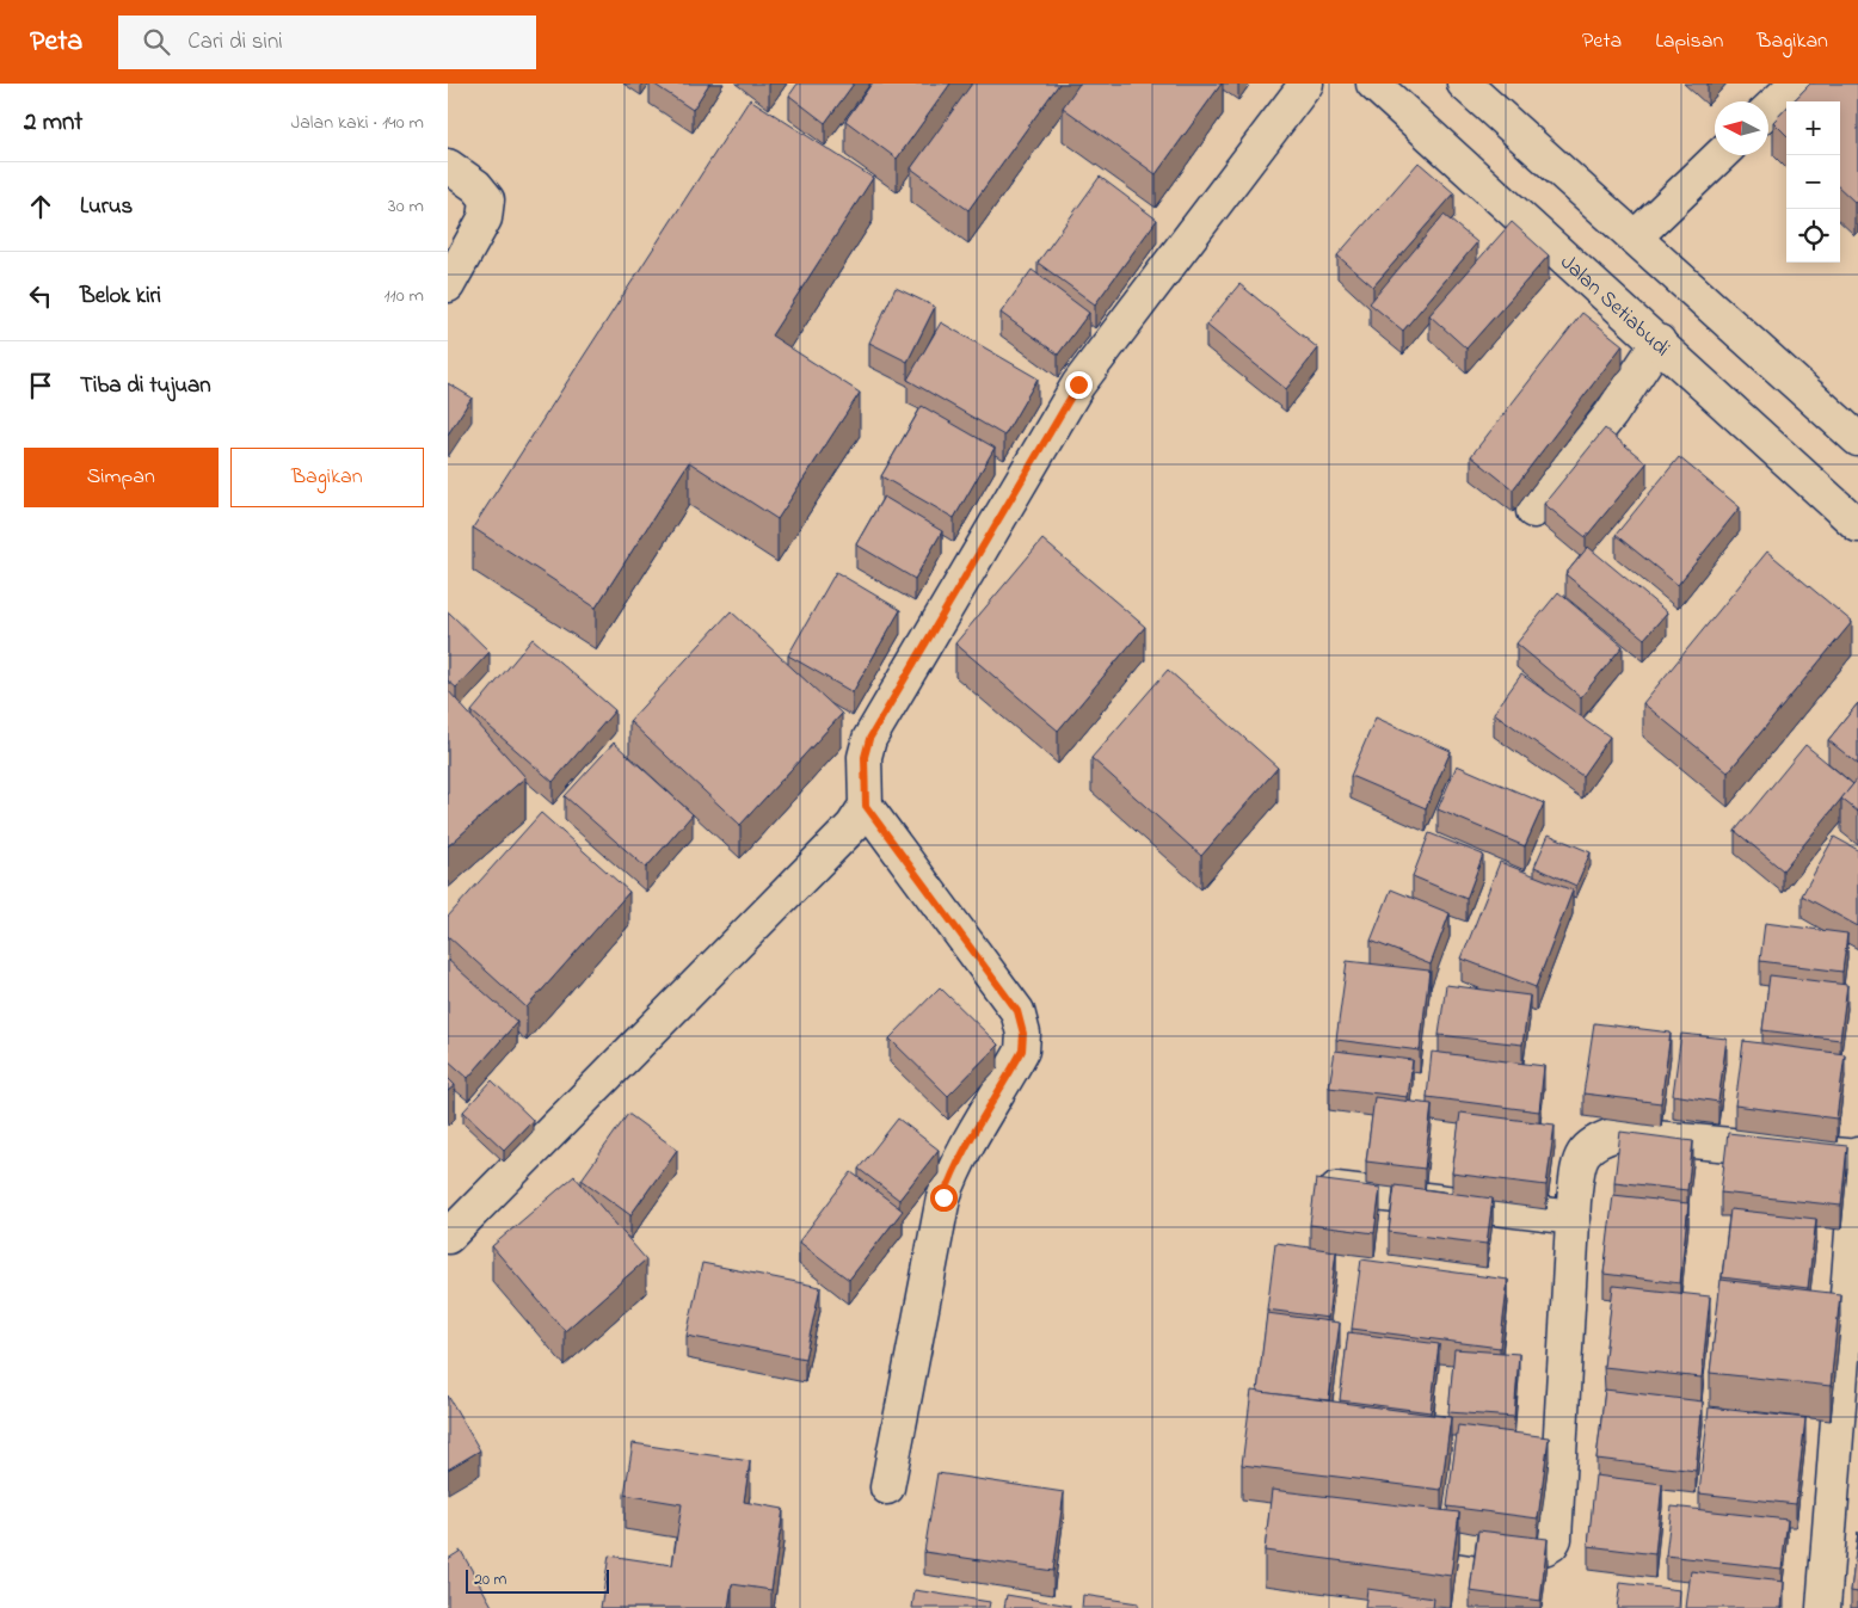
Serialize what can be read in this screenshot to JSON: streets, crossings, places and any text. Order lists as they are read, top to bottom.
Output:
{
  "streets": {
    "street": ["Jalan Setiabudi"]
  },
  "scale_bar": "20 m",
  "north": "left",
  "page": {
    "header": "Peta",
    "search": "Cari di sini",
    "nav": ["Peta", "Lapisan", "Bagikan"],
    "heading": ["2 mnt", "Jalan kaki · 140 m"],
    "map_buttons": ["+", "−"],
    "list": [
      ["Lurus", "30 m"],
      ["Belok kiri", "110 m"],
      "Tiba di tujuan"
    ],
    "buttons": ["Simpan", "Bagikan"],
    "scale": "20 m"
  }
}
